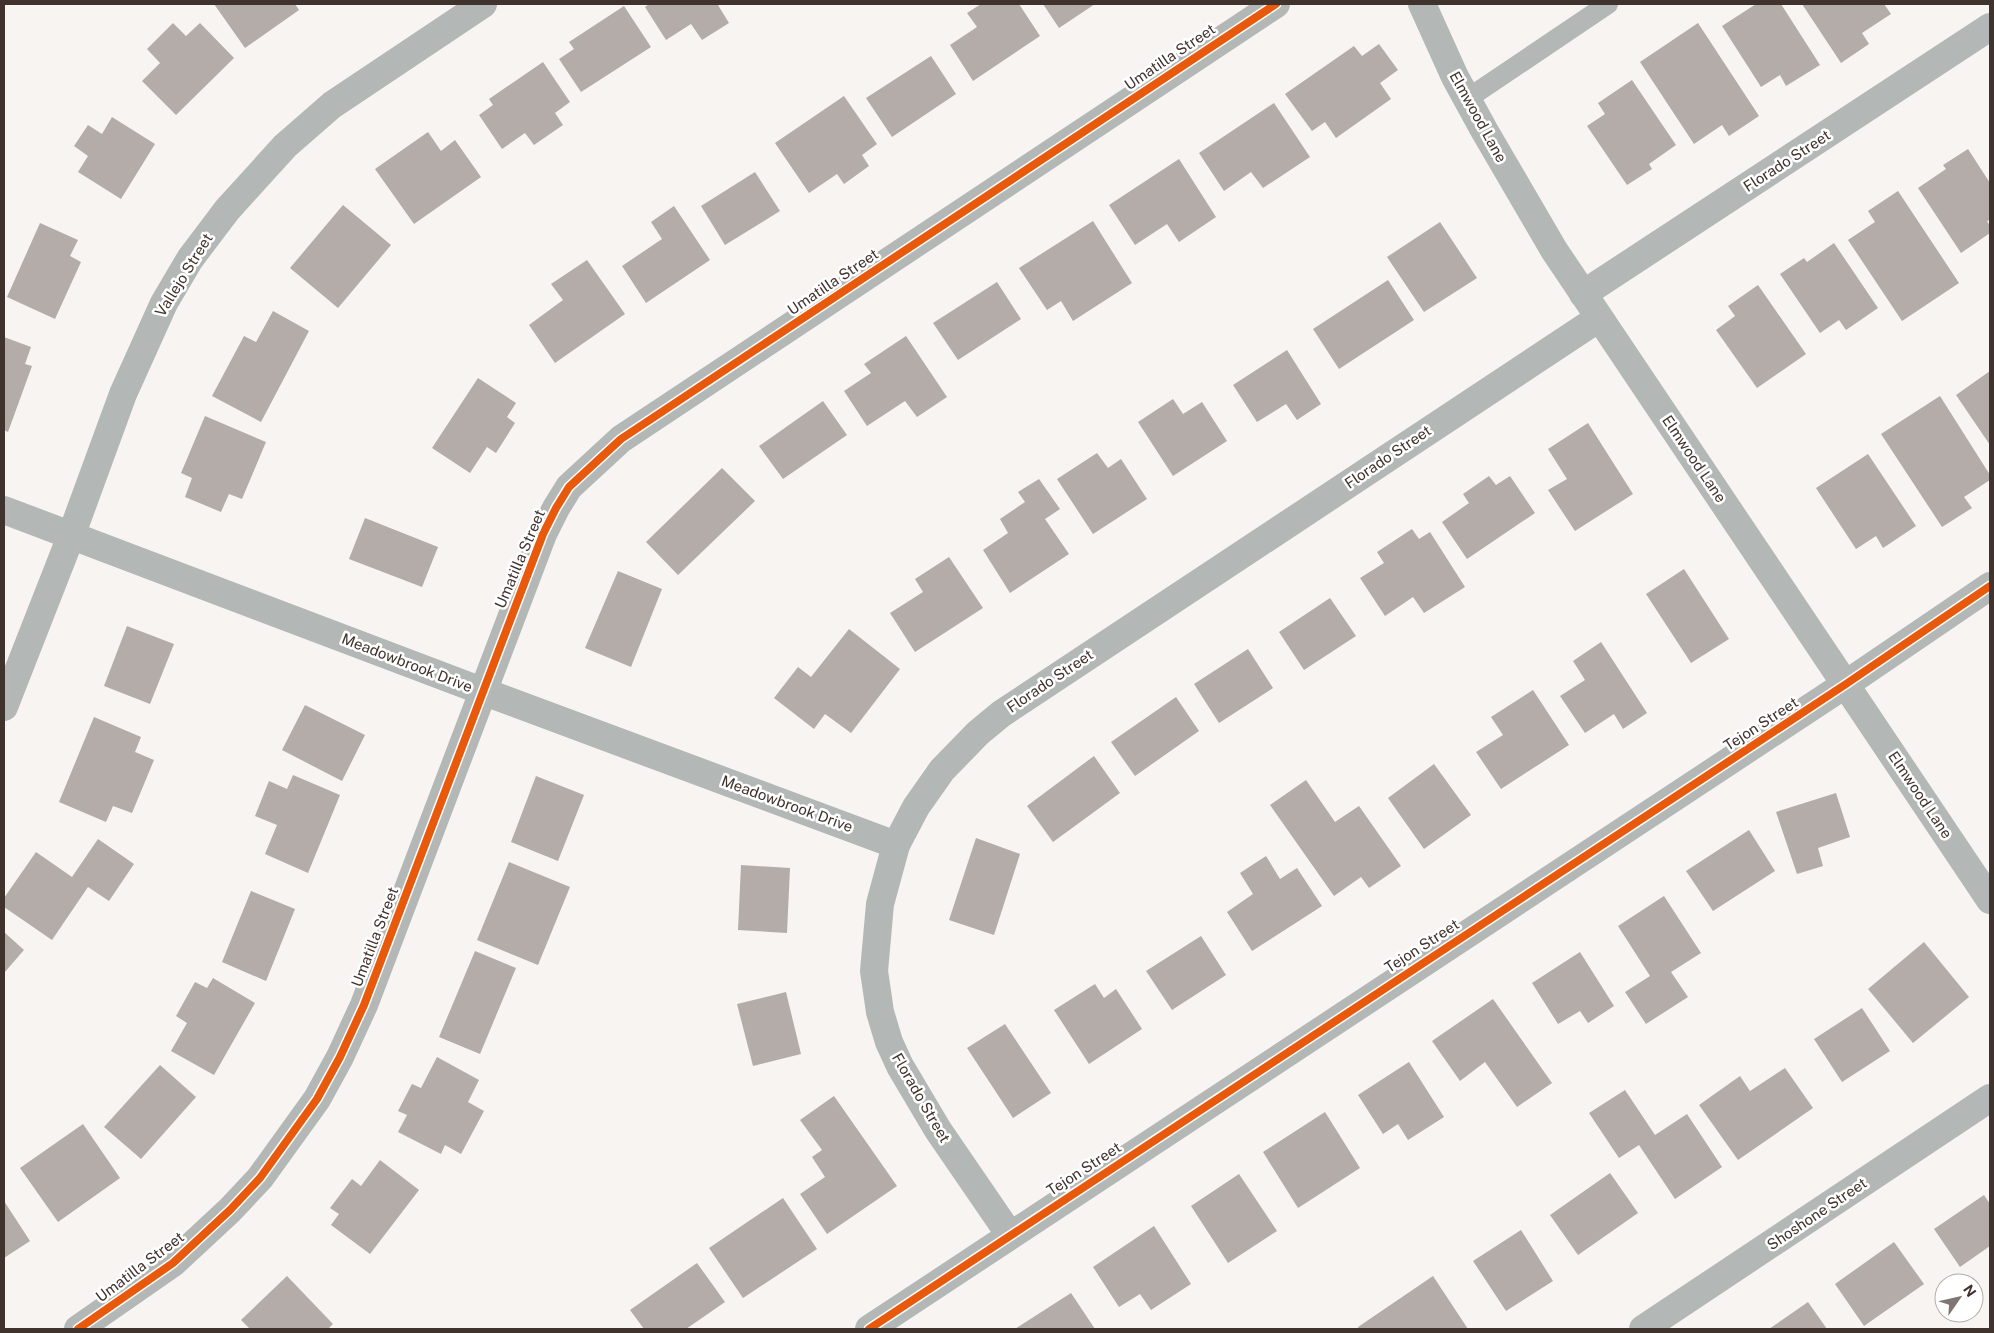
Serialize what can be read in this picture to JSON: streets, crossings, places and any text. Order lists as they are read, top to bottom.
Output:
{
  "streets": {
    "street": [
      "Umatilla Street",
      "Elmwood Lane",
      "Florado Street",
      "Vallejo Street",
      "Meadowbrook Drive",
      "Tejon Street",
      "Shoshone Street"
    ]
  },
  "crossings": [
    ["Umatilla Street", "Meadowbrook Drive"],
    ["Elmwood Lane", "Florado Street"],
    ["Elmwood Lane", "Tejon Street"],
    ["Florado Street", "Meadowbrook Drive"],
    ["Florado Street", "Tejon Street"],
    ["Vallejo Street", "Meadowbrook Drive"]
  ],
  "north": "top right"
}
